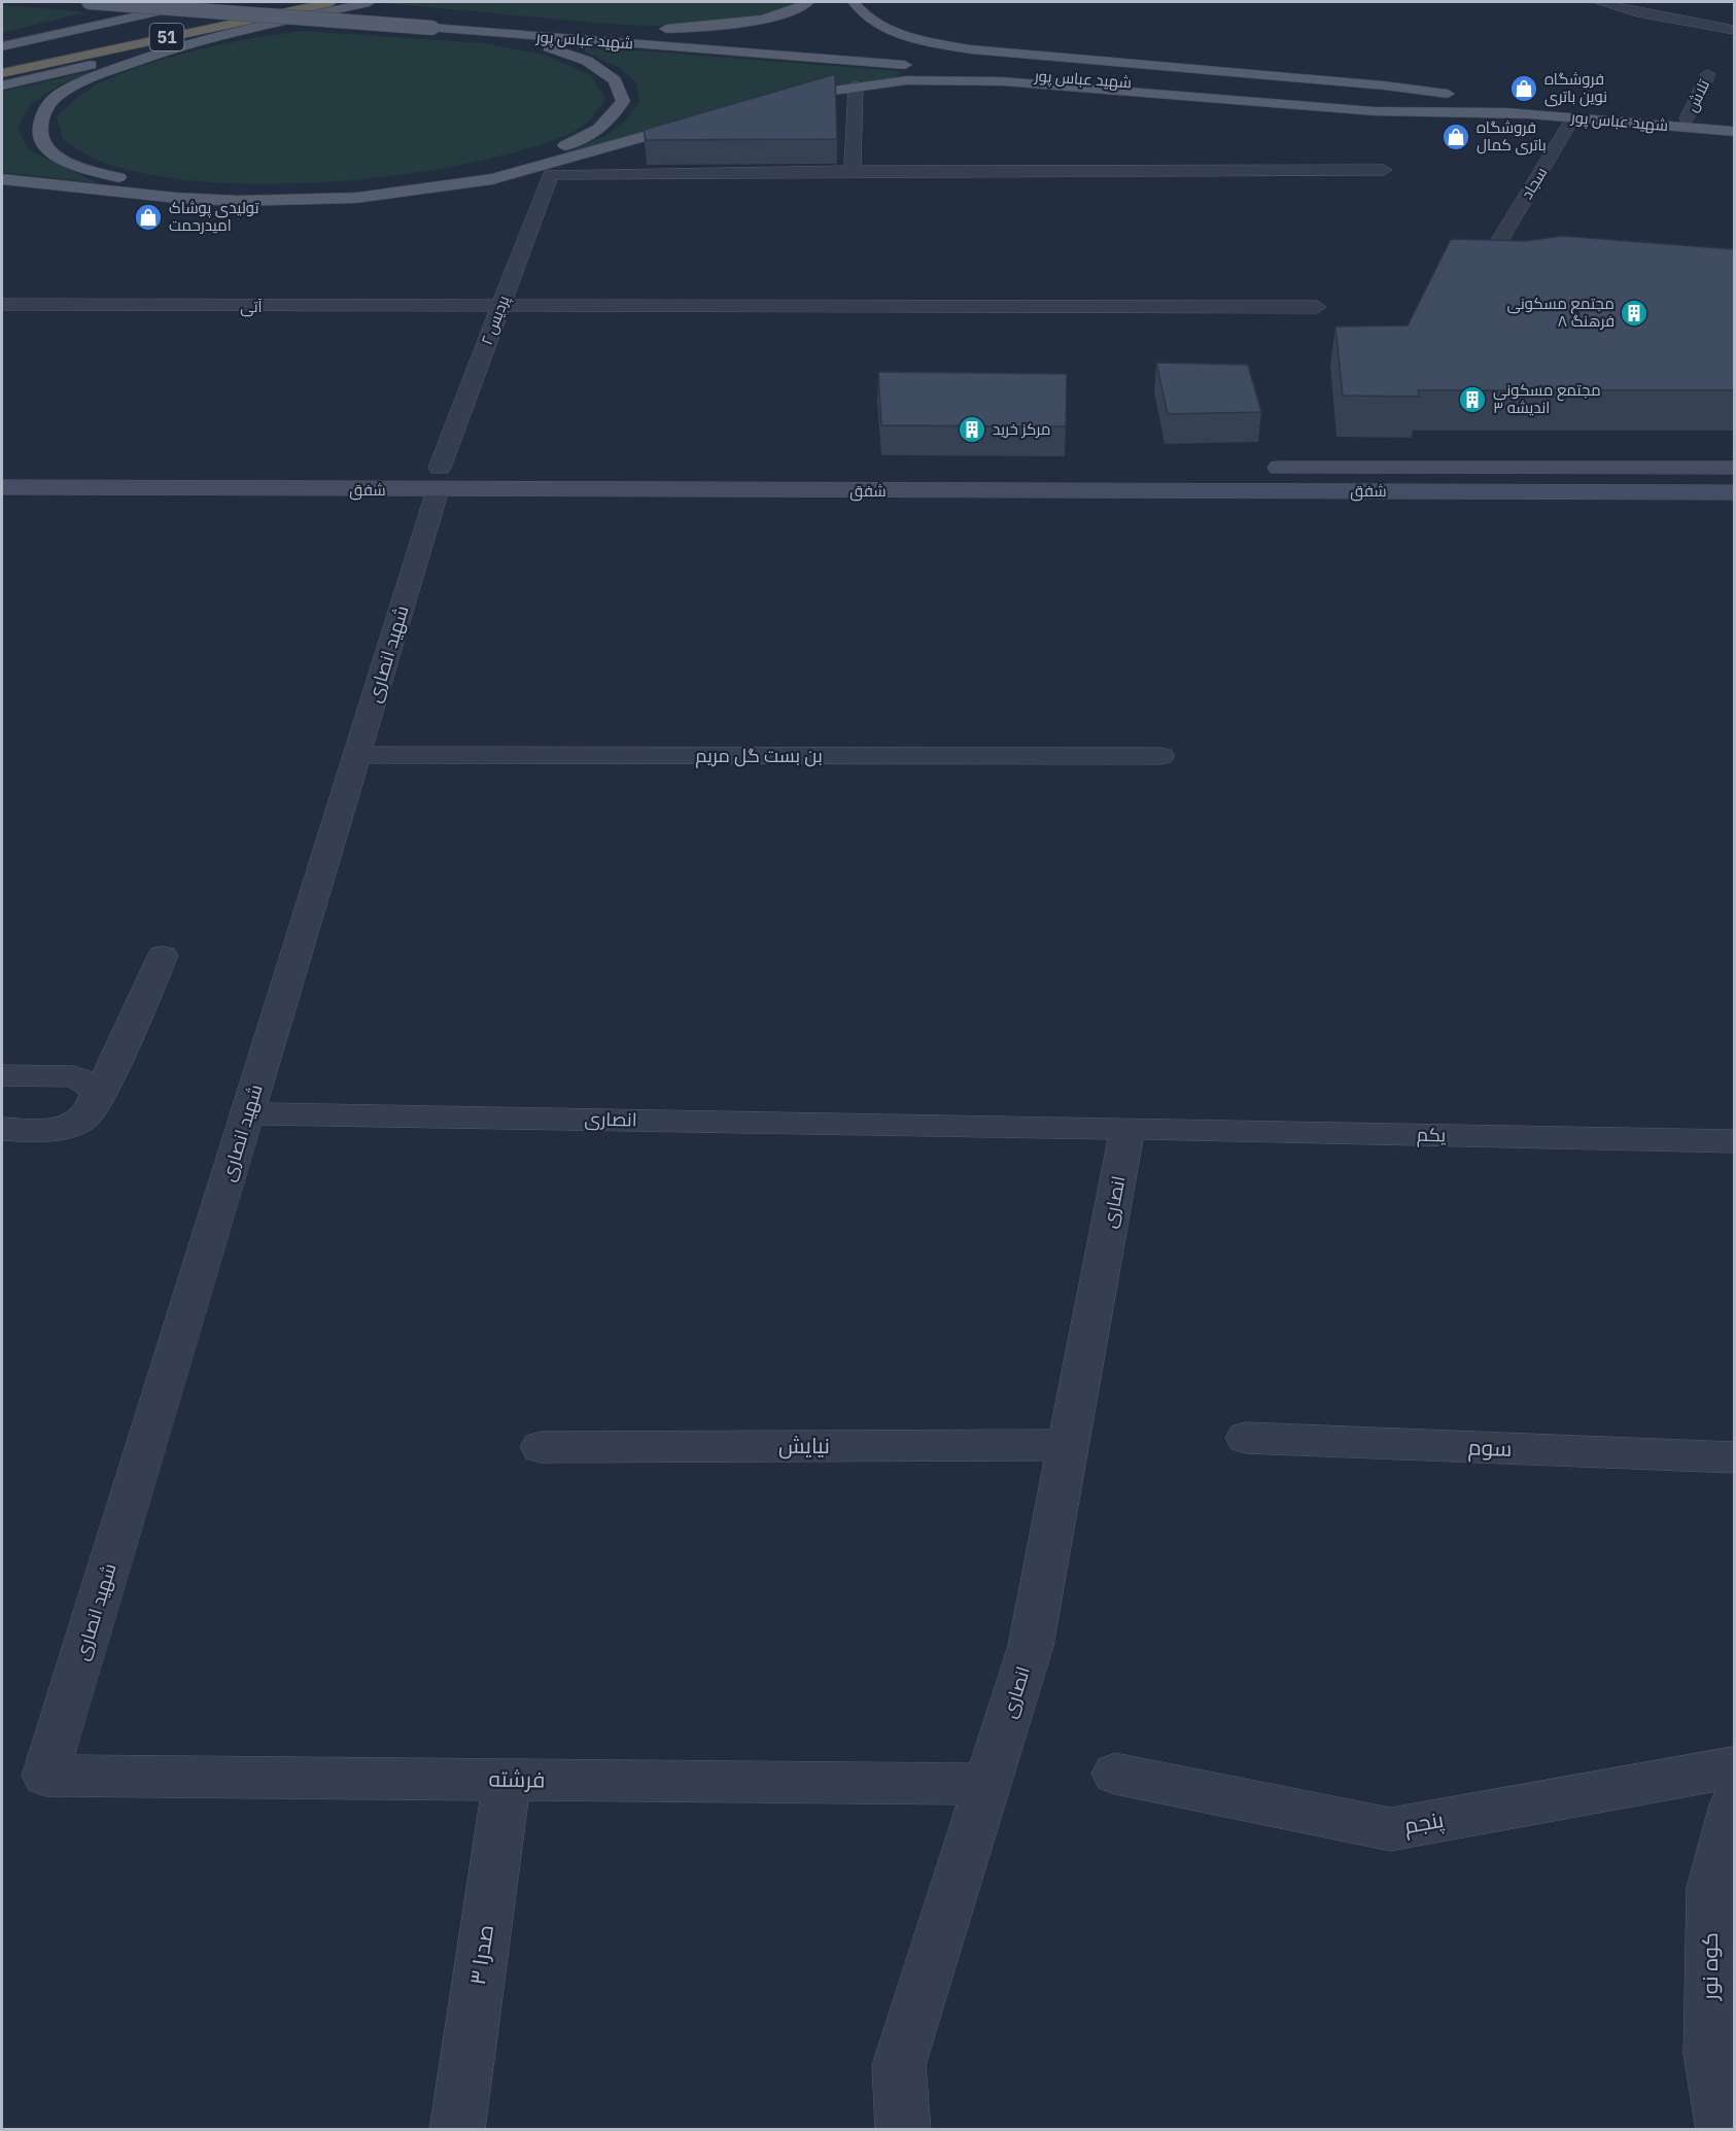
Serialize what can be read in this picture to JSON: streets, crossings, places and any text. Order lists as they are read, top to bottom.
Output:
{
  "streets": {
    "highway": ["51"],
    "main road": ["شهید عباس پور", "شفق"],
    "street": [
      "تلاش",
      "سجاد",
      "آتی",
      "پردیس ۲",
      "شهید انصاری",
      "بن بست گل مریم",
      "انصاری",
      "یکم",
      "نیایش",
      "سوم",
      "فرشته",
      "پنجم",
      "صدرا ۳",
      "کوه نور"
    ]
  },
  "crossings": [
    ["شهید عباس پور", "تلاش"],
    ["شهید عباس پور", "سجاد"],
    ["آتی", "پردیس ۲"],
    ["پردیس ۲", "شفق"],
    ["پردیس ۲", "شهید انصاری"],
    ["شفق", "شهید انصاری"],
    ["شهید انصاری", "بن بست گل مریم"],
    ["شهید انصاری", "انصاری"],
    ["شهید انصاری", "فرشته"],
    ["انصاری", "یکم"],
    ["انصاری", "نیایش"],
    ["انصاری", "فرشته"],
    ["فرشته", "صدرا ۳"]
  ],
  "places": {
    "shop": ["فروشگاه نوین باتری", "فروشگاه باتری کمال", "تولیدی پوشاک امیدرحمت"],
    "building": ["مجتمع مسکونی فرهنگ ۸", "مجتمع مسکونی اندیشه ۳", "مرکز خرید"]
  }
}
